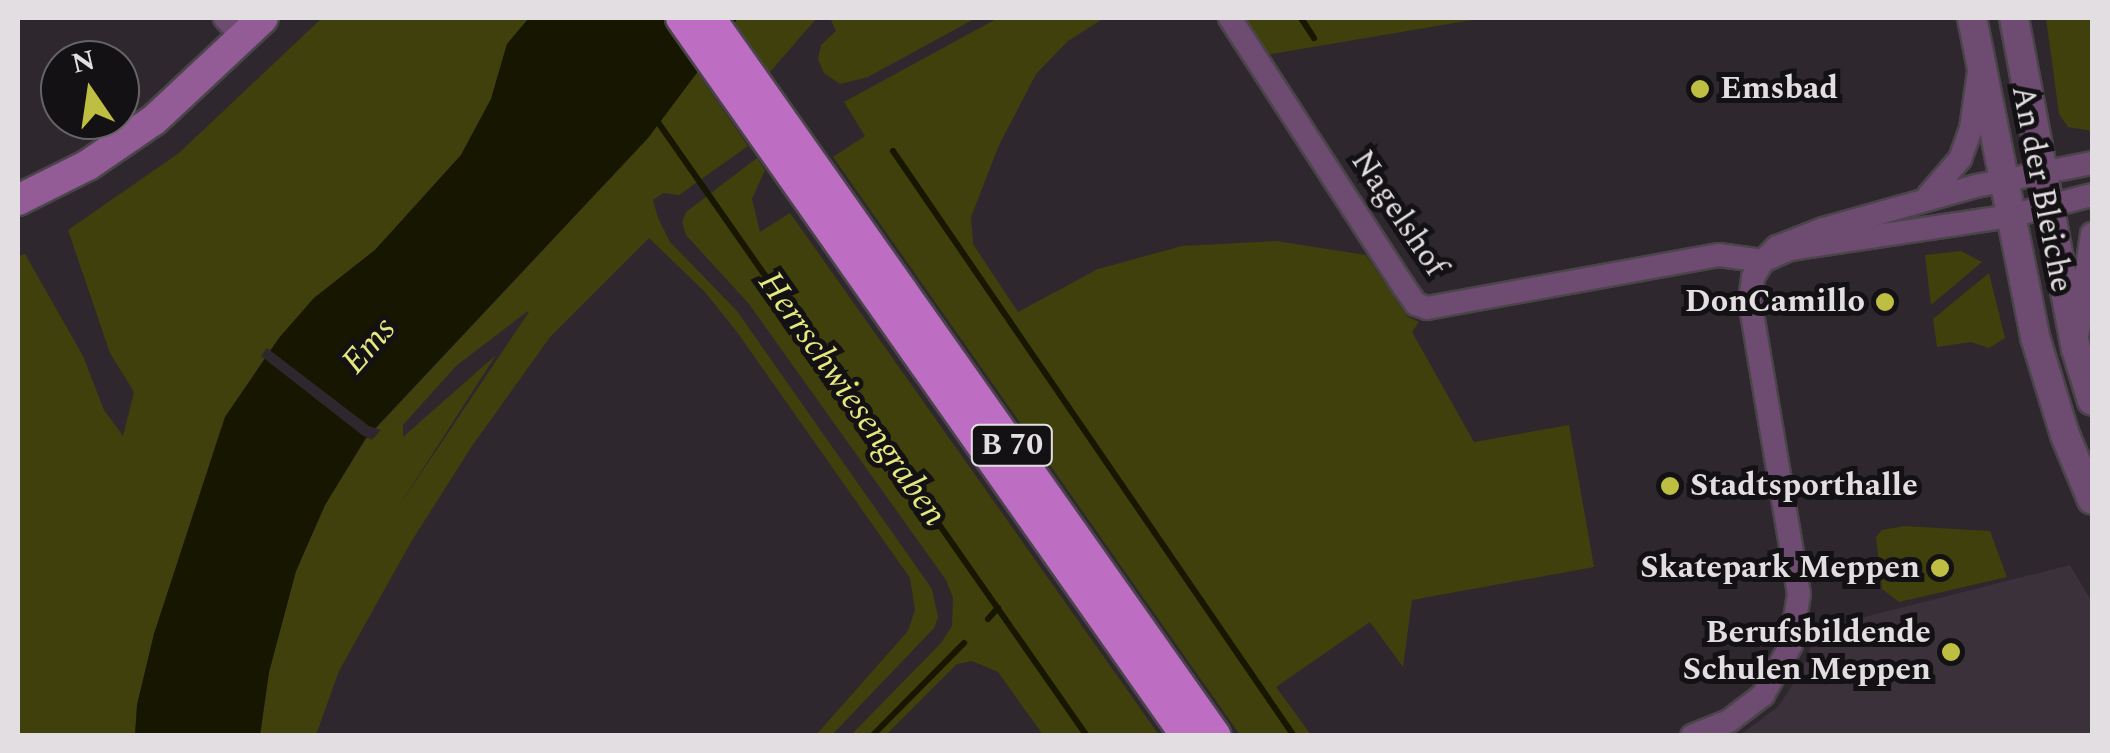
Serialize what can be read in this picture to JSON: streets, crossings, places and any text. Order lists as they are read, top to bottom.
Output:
{
  "streets": {
    "highway": ["B 70"],
    "street": ["An der Bleiche", "Nagelshof"]
  },
  "crossings": [
    ["An der Bleiche", "Nagelshof"]
  ],
  "water": ["Ems", "Herrschwiesengraben"],
  "places": [
    "Emsbad",
    "DonCamillo",
    "Stadtsporthalle",
    "Skatepark Meppen",
    "Berufsbildende Schulen Meppen"
  ],
  "north": "top"
}
